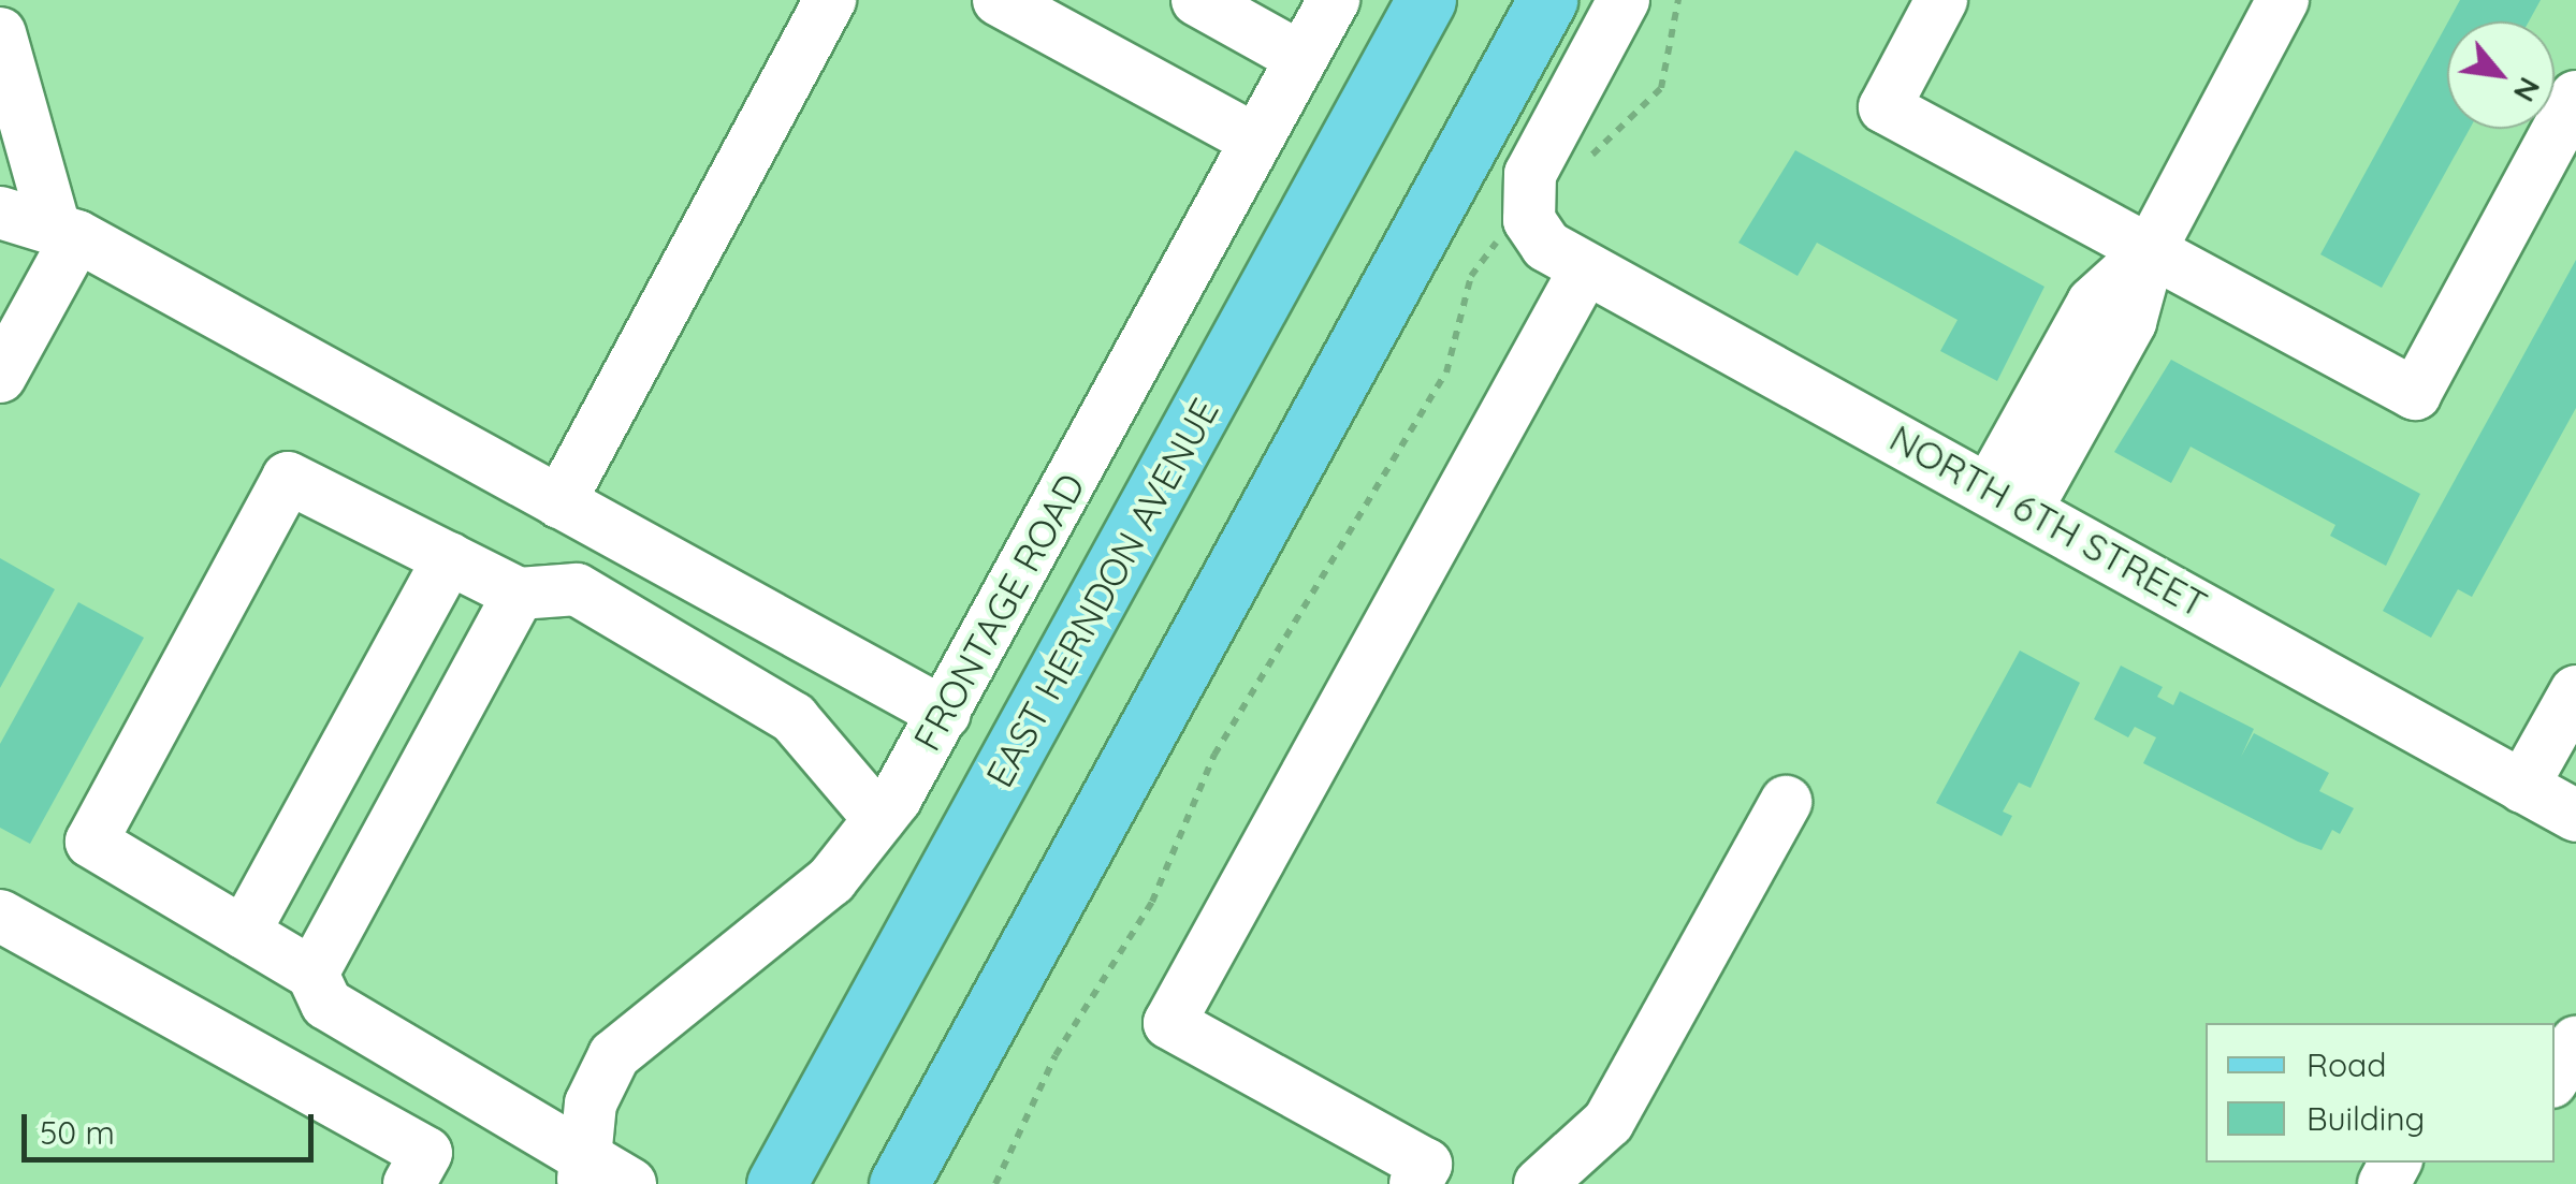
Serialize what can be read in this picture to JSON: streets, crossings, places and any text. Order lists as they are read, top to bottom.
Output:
{
  "streets": {
    "main road": ["EAST HERNDON AVENUE"],
    "street": ["NORTH 6TH STREET", "FRONTAGE ROAD"]
  },
  "legend": ["Road", "Building"],
  "scale_bar": "50 m",
  "north": "bottom right"
}
